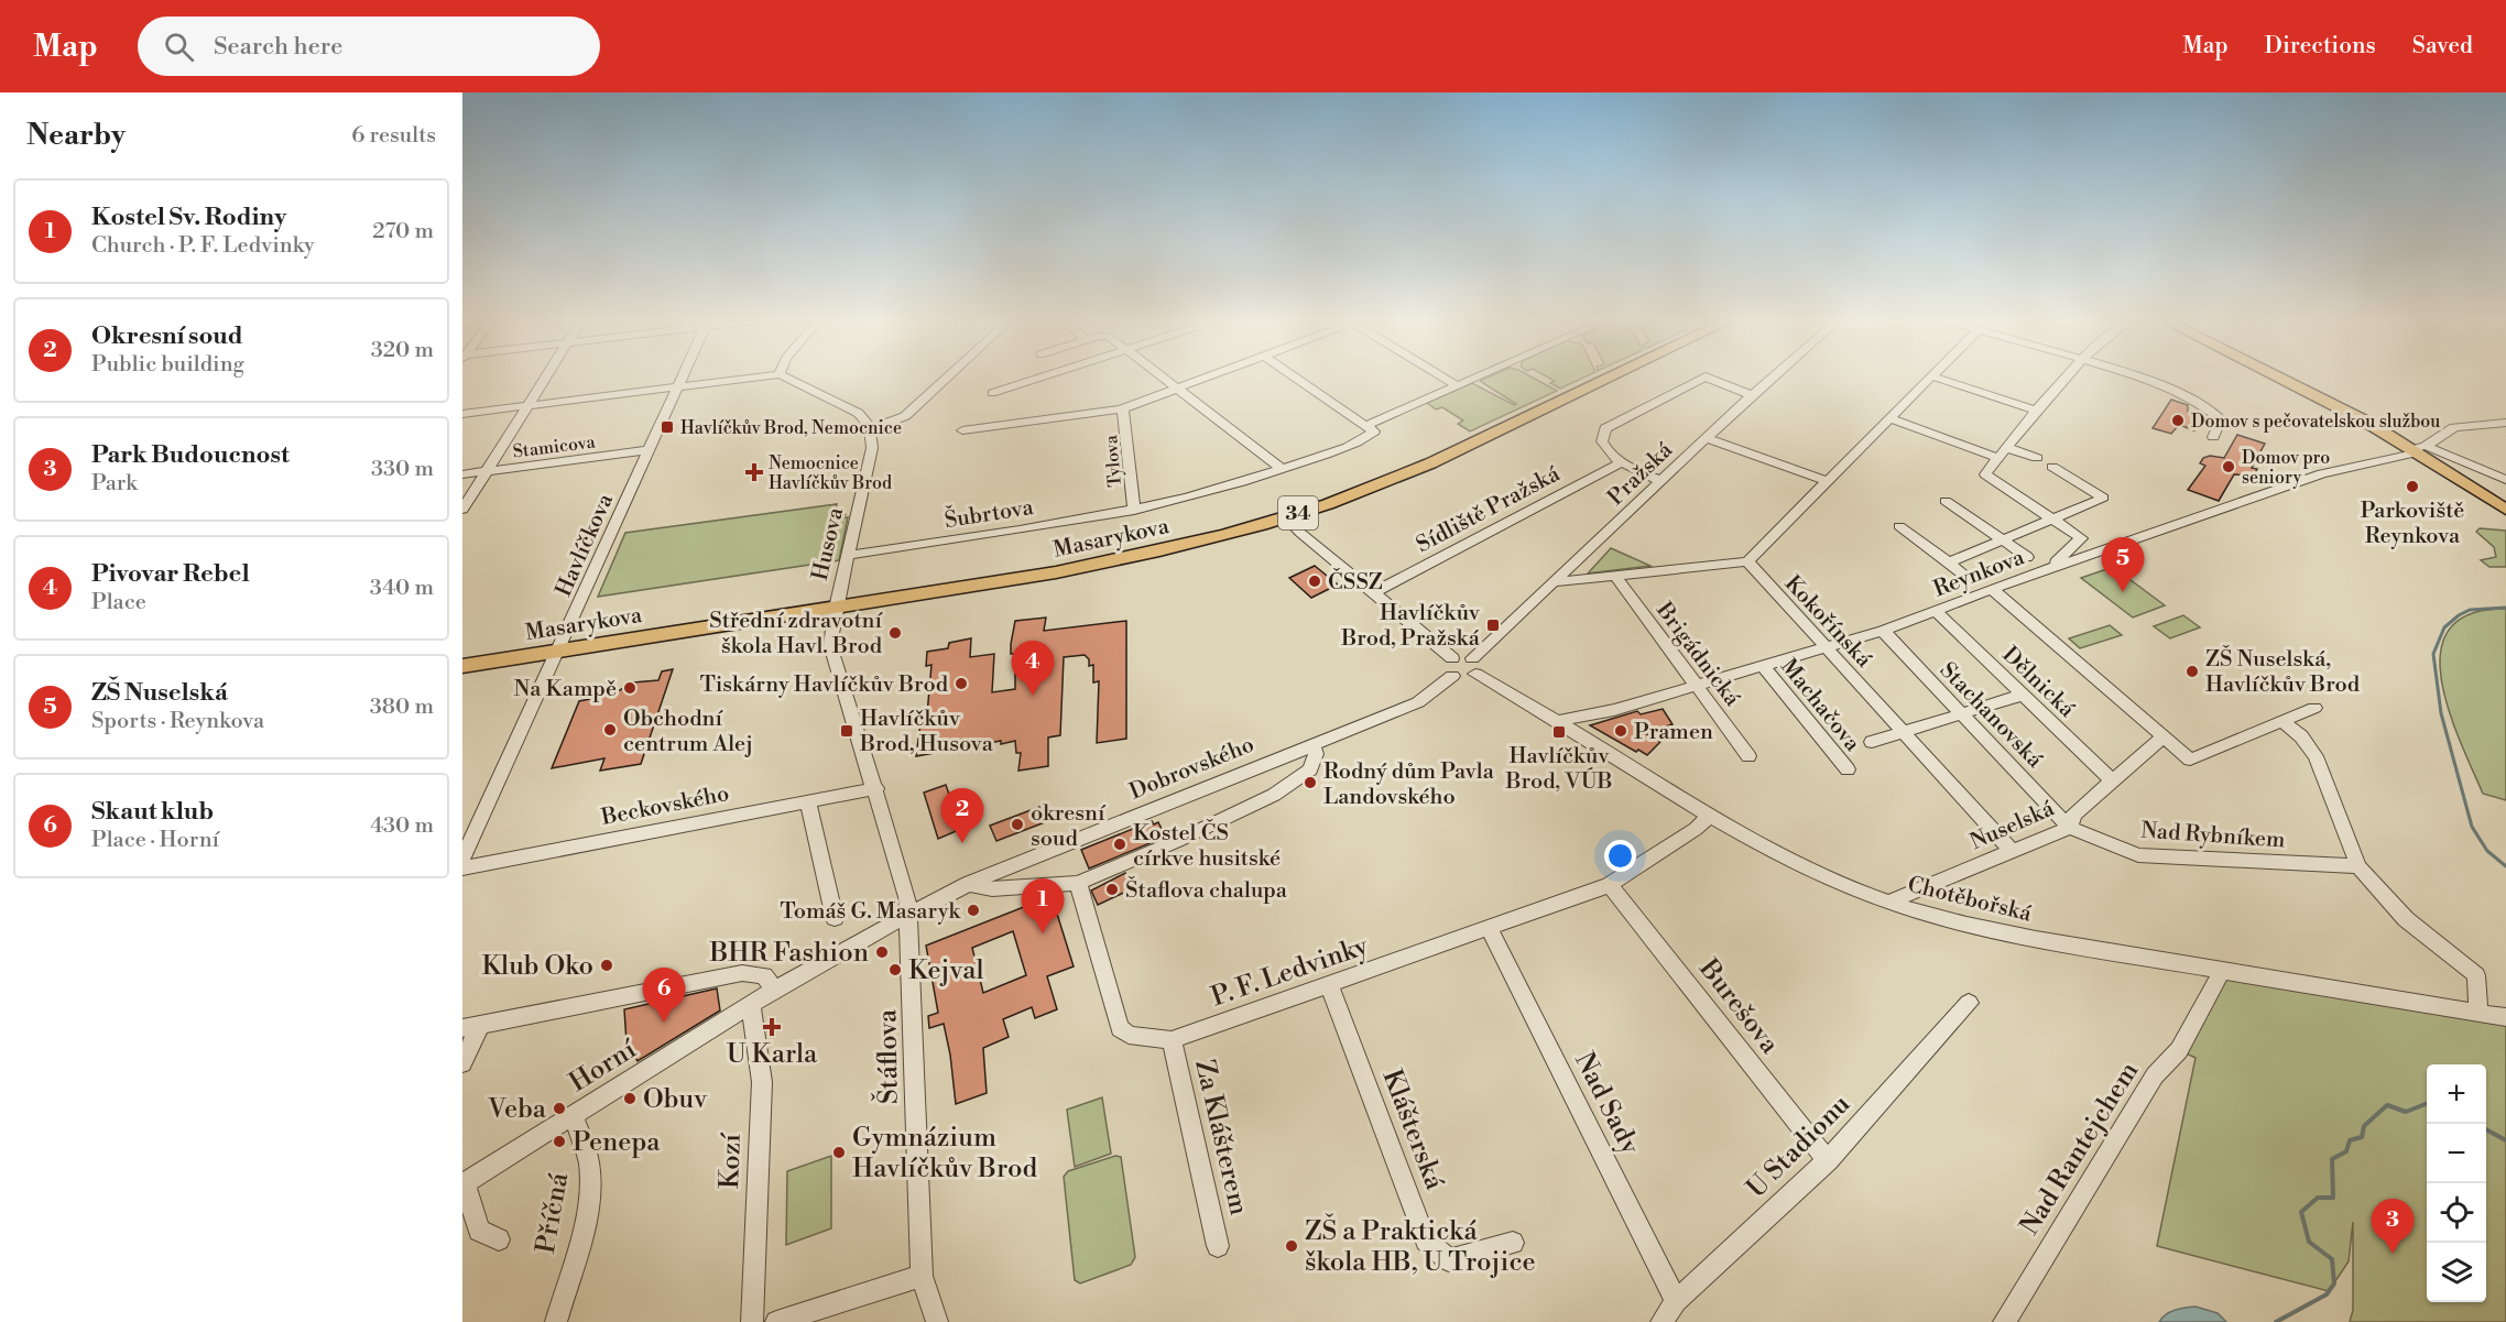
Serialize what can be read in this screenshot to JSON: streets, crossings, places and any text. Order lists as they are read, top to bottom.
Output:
{
  "streets": {
    "main road": ["34", "Masarykova"],
    "street": [
      "Stamicova",
      "Tylova",
      "Pražská",
      "Sídliště Pražská",
      "Šubrtova",
      "Husova",
      "Havlíčkova",
      "Reynkova",
      "Kokořínská",
      "Brigádnická",
      "Dělnická",
      "Machačova",
      "Stachanovská",
      "Dobrovského",
      "Beckovského",
      "Nuselská",
      "Nad Rybníkem",
      "Chotěbořská",
      "P. F. Ledvinky",
      "Burešova",
      "Štáflova",
      "Horní",
      "Nad Sady",
      "Klášterská",
      "Za Klášterem",
      "U Stadionu",
      "Nad Rantejchem",
      "Kozí",
      "Příčná"
    ]
  },
  "crossings": [
    ["Stamicova", "Havlíčkova"],
    ["Tylova", "Šubrtova"],
    ["Pražská", "Dobrovského"],
    ["Pražská", "Chotěbořská"],
    ["Šubrtova", "Husova"],
    ["Masarykova", "Husova"],
    ["Masarykova", "Havlíčkova"],
    ["Husova", "Dobrovského"],
    ["Husova", "Beckovského"],
    ["Husova", "Štáflova"],
    ["Husova", "Horní"],
    ["Reynkova", "Kokořínská"],
    ["Reynkova", "Brigádnická"],
    ["Reynkova", "Dělnická"],
    ["Reynkova", "Machačova"],
    ["Reynkova", "Stachanovská"],
    ["Reynkova", "Chotěbořská"],
    ["Kokořínská", "Nuselská"],
    ["Dělnická", "Nuselská"],
    ["Stachanovská", "Nuselská"],
    ["Stachanovská", "Nad Rybníkem"],
    ["Dobrovského", "Chotěbořská"],
    ["Dobrovského", "Štáflova"],
    ["Dobrovského", "Horní"],
    ["Nuselská", "Nad Rybníkem"],
    ["Nuselská", "Chotěbořská"],
    ["Chotěbořská", "P. F. Ledvinky"],
    ["Chotěbořská", "Nad Rantejchem"],
    ["P. F. Ledvinky", "Burešova"],
    ["P. F. Ledvinky", "Nad Sady"],
    ["P. F. Ledvinky", "Klášterská"],
    ["P. F. Ledvinky", "Za Klášterem"],
    ["Burešova", "U Stadionu"],
    ["Štáflova", "Horní"],
    ["Horní", "Kozí"],
    ["Horní", "Příčná"],
    ["Nad Sady", "U Stadionu"]
  ],
  "places": {
    "other": [
      "Domov s pečovatelskou službou",
      "Domov pro seniory",
      "Parkoviště Reynkova",
      "ČSSZ",
      "Střední zdravotní škola Havl. Brod",
      "ZŠ Nuselská, Havlíčkův Brod",
      "Tiskárny Havlíčkův Brod",
      "Na Kampě",
      "Obchodní centrum Alej",
      "Pramen",
      "Rodný dům Pavla Landovského",
      "okresní soud",
      "Kostel ČS církve husitské",
      "Štaflova chalupa",
      "Tomáš G. Masaryk",
      "BHR Fashion",
      "Klub Oko",
      "Kejval",
      "Obuv",
      "Veba",
      "Penepa",
      "Gymnázium Havlíčkův Brod",
      "ZŠ a Praktická škola HB, U Trojice"
    ],
    "transit": [
      "Havlíčkův Brod, Nemocnice",
      "Havlíčkův Brod, Pražská",
      "Havlíčkův Brod, Husova",
      "Havlíčkův Brod, VÚB"
    ],
    "health": ["Nemocnice Havlíčkův Brod", "U Karla"]
  },
  "page": {
    "header": "Map",
    "search": "Search here",
    "nav": ["Map", "Directions", "Saved"],
    "heading": ["Nearby", "6 results"],
    "list": [
      {
        "mark": "1",
        "name": "Kostel Sv. Rodiny",
        "note": "Church · P. F. Ledvinky",
        "value": "270 m"
      },
      {
        "mark": "2",
        "name": "Okresní soud",
        "note": "Public building",
        "value": "320 m"
      },
      {
        "mark": "3",
        "name": "Park Budoucnost",
        "note": "Park",
        "value": "330 m"
      },
      {
        "mark": "4",
        "name": "Pivovar Rebel",
        "note": "Place",
        "value": "340 m"
      },
      {
        "mark": "5",
        "name": "ZŠ Nuselská",
        "note": "Sports · Reynkova",
        "value": "380 m"
      },
      {
        "mark": "6",
        "name": "Skaut klub",
        "note": "Place · Horní",
        "value": "430 m"
      }
    ],
    "pins": [
      "5",
      "4",
      "2",
      "1",
      "6",
      "3"
    ],
    "map_buttons": ["+", "−"]
  }
}
